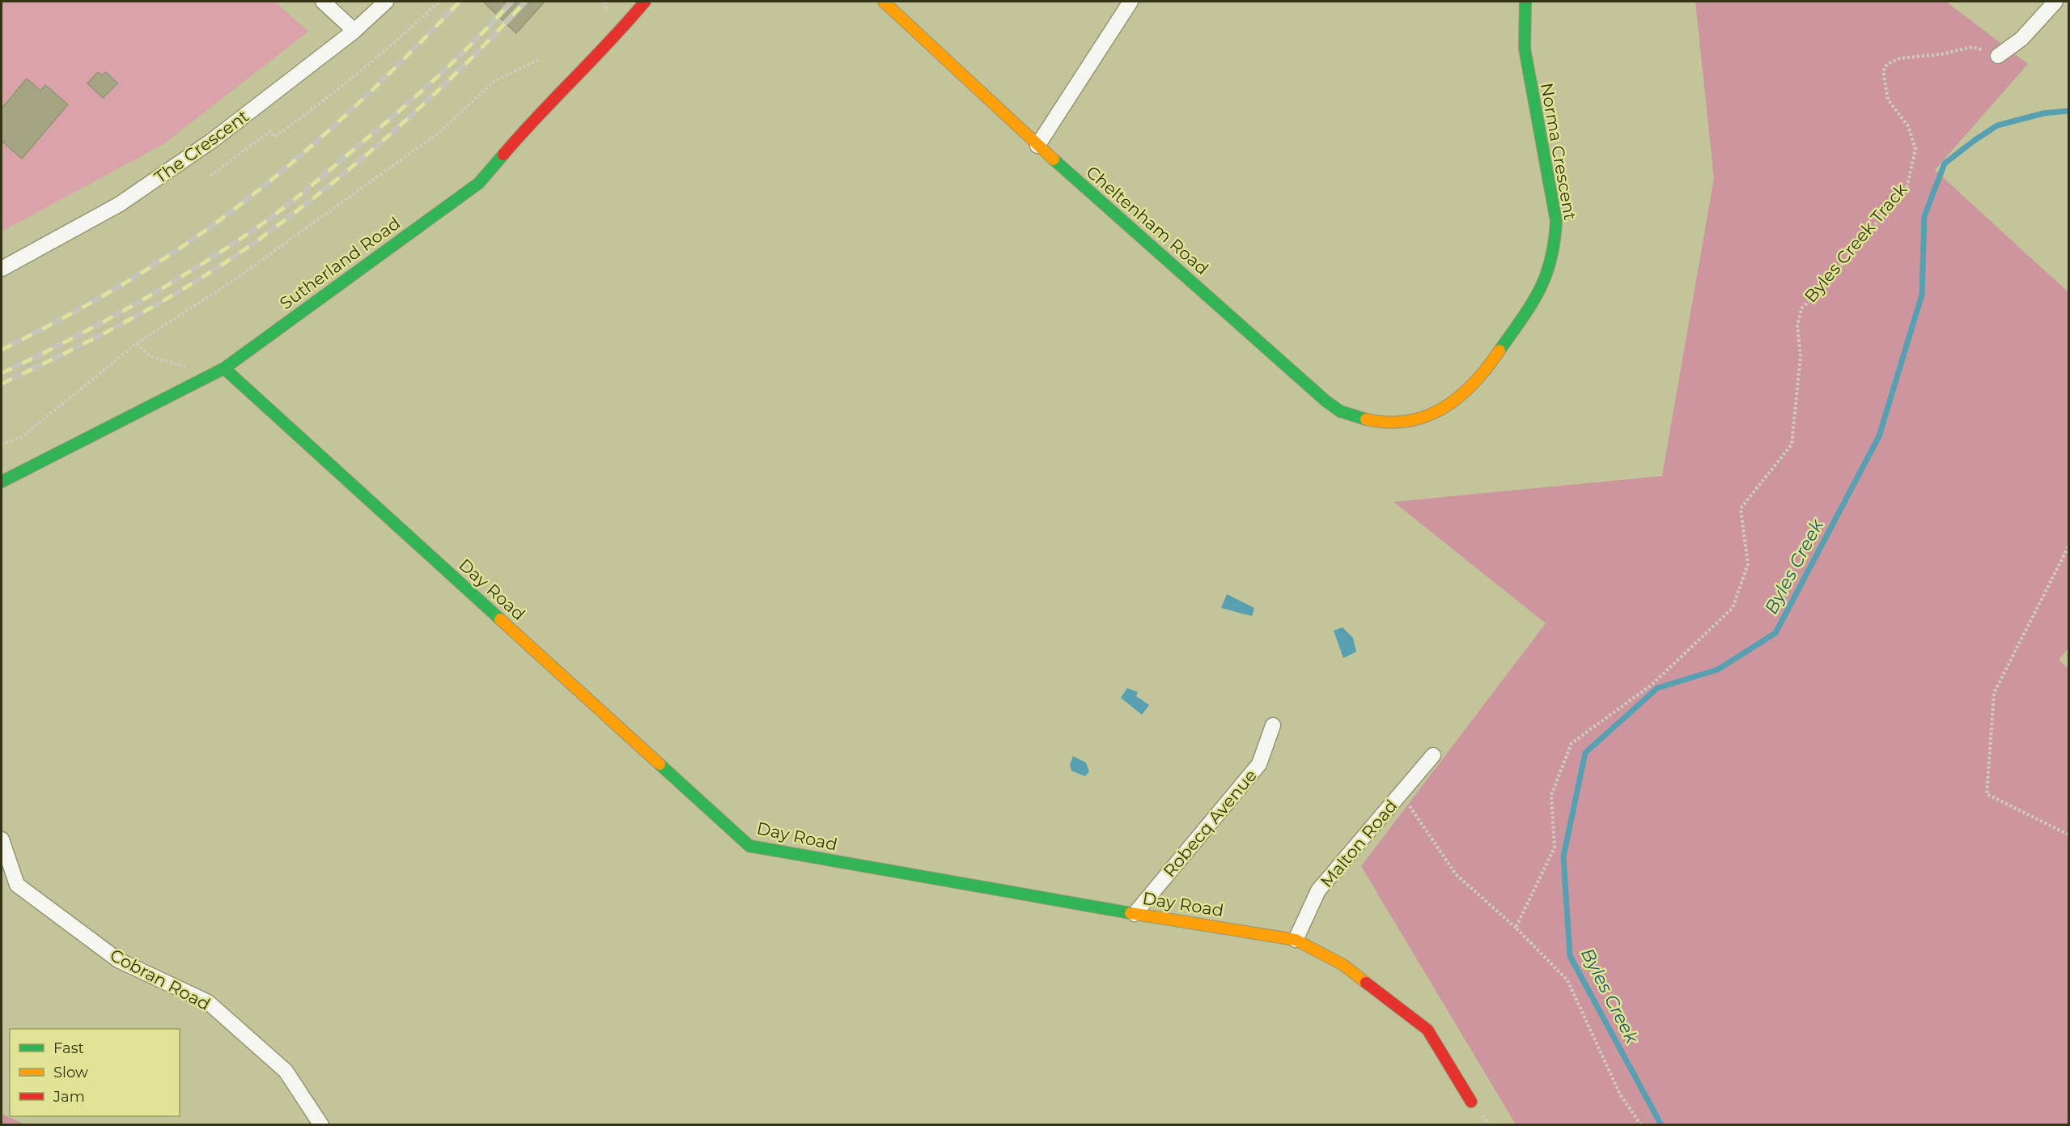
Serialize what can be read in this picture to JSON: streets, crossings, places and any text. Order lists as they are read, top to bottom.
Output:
{
  "streets": {
    "street": [
      "The Crescent",
      "Norma Crescent",
      "Cheltenham Road",
      "Sutherland Road",
      "Day Road",
      "Robecq Avenue",
      "Malton Road",
      "Cobran Road"
    ],
    "path": ["Byles Creek Track"]
  },
  "crossings": [
    ["Norma Crescent", "Cheltenham Road"],
    ["Sutherland Road", "Day Road"],
    ["Day Road", "Robecq Avenue"],
    ["Day Road", "Malton Road"]
  ],
  "water": ["Byles Creek"],
  "legend": ["Fast", "Slow", "Jam"]
}
